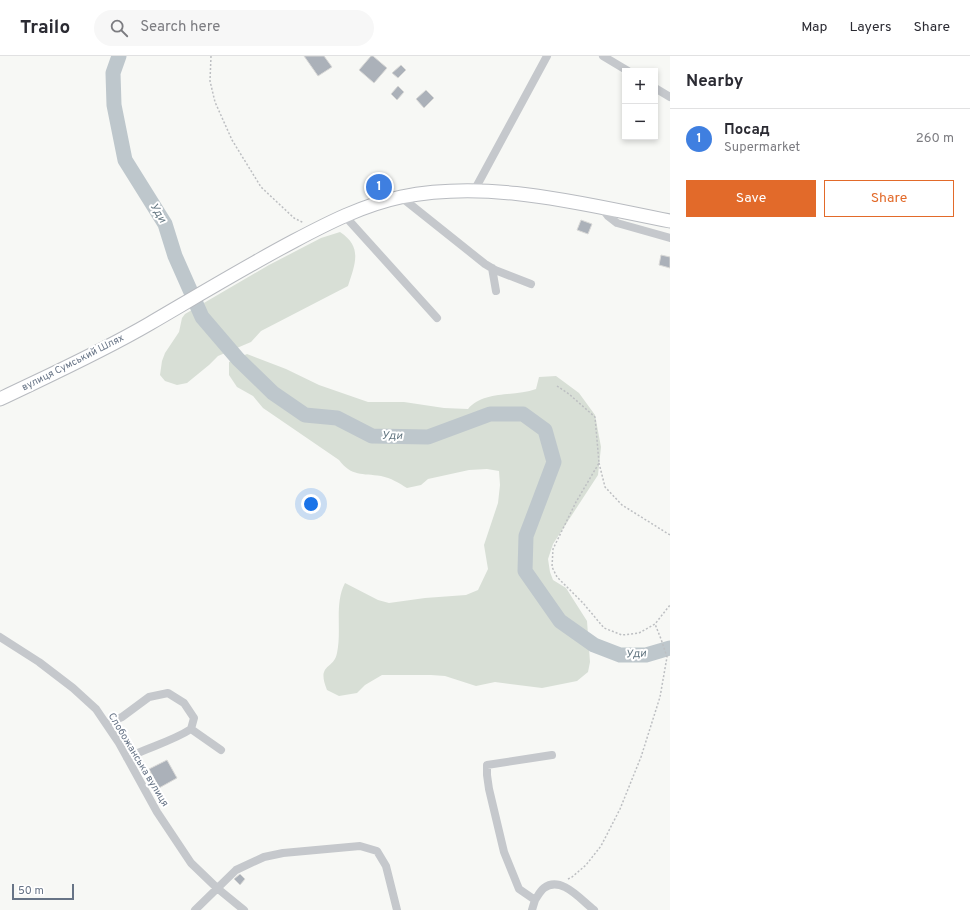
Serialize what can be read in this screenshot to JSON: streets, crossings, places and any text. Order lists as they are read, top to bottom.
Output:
{
  "streets": {
    "main road": ["вулиця Сумський Шлях"],
    "street": ["Слобожанська вулиця"]
  },
  "water": ["Уди"],
  "scale_bar": "50 m",
  "page": {
    "header": "Trailo",
    "search": "Search here",
    "nav": ["Map", "Layers", "Share"],
    "heading": "Nearby",
    "map_buttons": ["+", "−"],
    "list": [
      {
        "mark": "1",
        "name": "Посад",
        "note": "Supermarket",
        "value": "260 m"
      }
    ],
    "buttons": ["Save", "Share"],
    "pins": "1",
    "scale": "50 m"
  }
}
